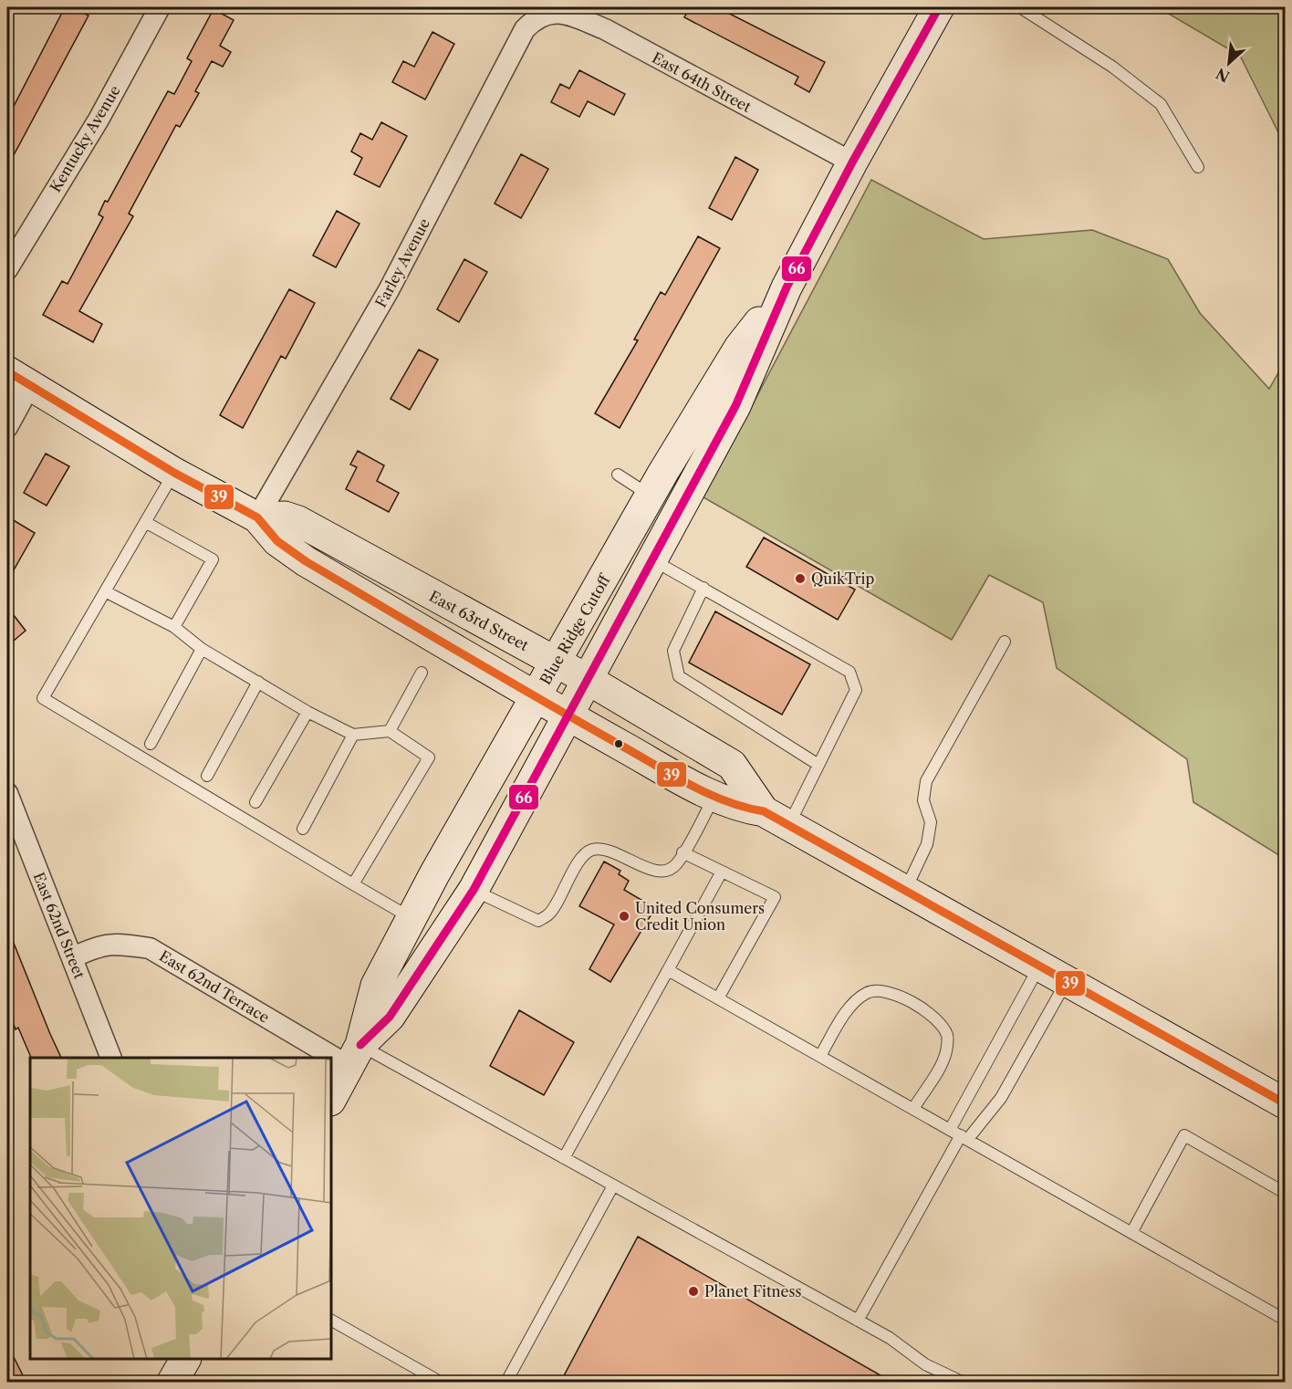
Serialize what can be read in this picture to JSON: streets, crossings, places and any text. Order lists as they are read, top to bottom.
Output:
{
  "streets": {
    "main road": ["East 63rd Street", "Blue Ridge Cutoff"],
    "street": [
      "East 64th Street",
      "Kentucky Avenue",
      "Farley Avenue",
      "East 62nd Street",
      "East 62nd Terrace"
    ]
  },
  "crossings": [
    ["East 64th Street", "Farley Avenue"],
    ["East 64th Street", "Blue Ridge Cutoff"],
    ["Farley Avenue", "East 63rd Street"],
    ["East 63rd Street", "Blue Ridge Cutoff"],
    ["Blue Ridge Cutoff", "East 62nd Terrace"],
    ["East 62nd Street", "East 62nd Terrace"]
  ],
  "places": ["QuikTrip", "United Consumers Credit Union", "Planet Fitness"],
  "lines": ["transit line 66", "transit line 39"],
  "north": "bottom left"
}
